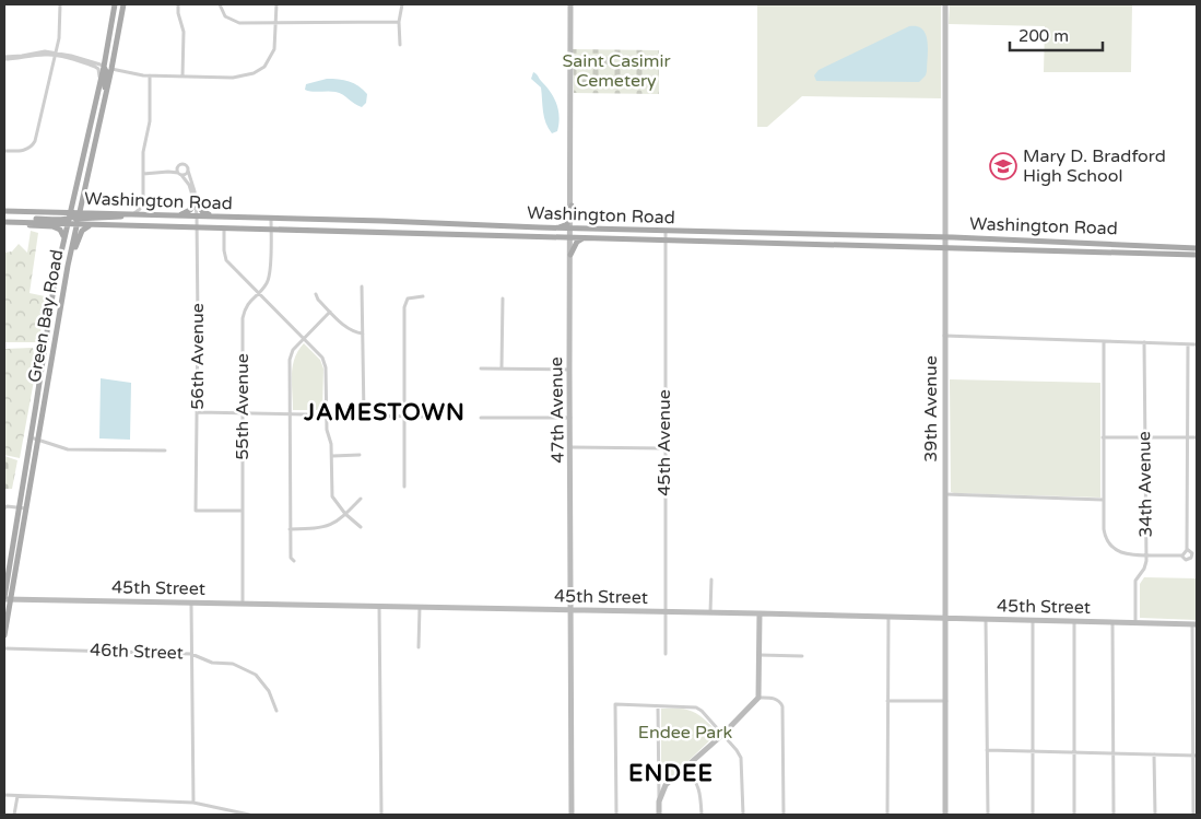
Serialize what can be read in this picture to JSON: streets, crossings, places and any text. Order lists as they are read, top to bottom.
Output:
{
  "streets": {
    "main road": ["Washington Road", "Green Bay Road"],
    "street": [
      "56th Avenue",
      "55th Avenue",
      "39th Avenue",
      "47th Avenue",
      "45th Avenue",
      "34th Avenue",
      "45th Street",
      "46th Street"
    ]
  },
  "crossings": [
    ["Washington Road", "Green Bay Road"],
    ["Washington Road", "56th Avenue"],
    ["Washington Road", "55th Avenue"],
    ["Washington Road", "39th Avenue"],
    ["Washington Road", "47th Avenue"],
    ["Washington Road", "45th Avenue"],
    ["Green Bay Road", "45th Street"],
    ["56th Avenue", "55th Avenue"],
    ["55th Avenue", "45th Street"],
    ["39th Avenue", "45th Street"],
    ["47th Avenue", "45th Street"],
    ["45th Avenue", "45th Street"],
    ["34th Avenue", "45th Street"]
  ],
  "districts": ["JAMESTOWN", "ENDEE"],
  "parks": ["Saint Casimir Cemetery", "Endee Park"],
  "places": {
    "school or university": ["Mary D. Bradford High School"]
  },
  "scale_bar": "200 m"
}
